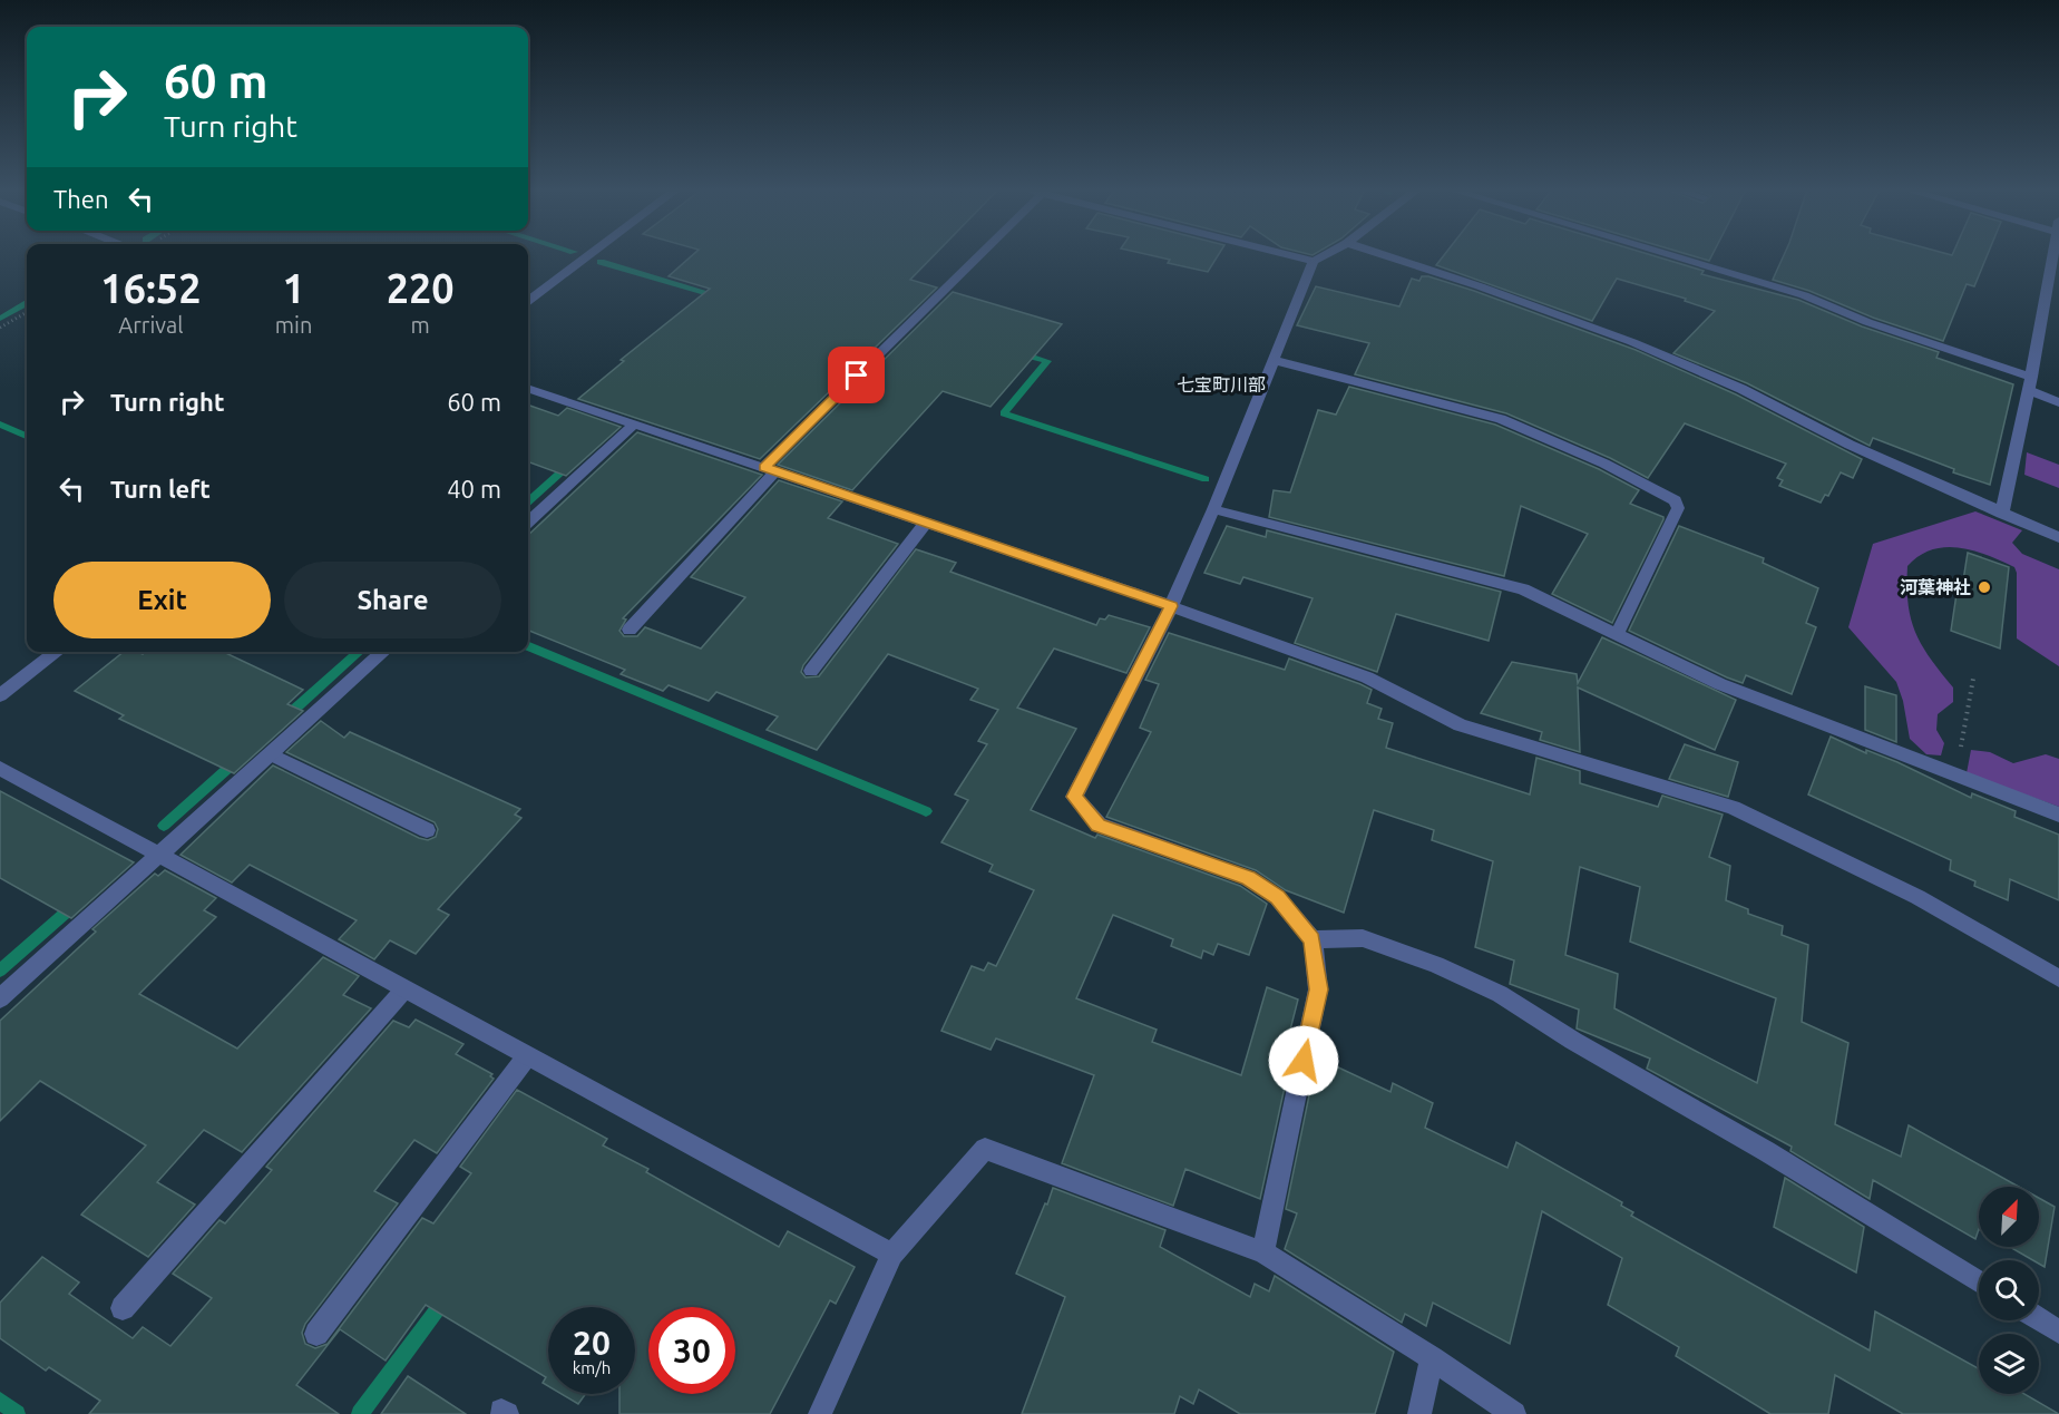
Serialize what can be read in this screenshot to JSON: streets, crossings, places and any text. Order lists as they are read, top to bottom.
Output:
{
  "districts": ["七宝町川部"],
  "places": ["河葉神社"],
  "north": "top right",
  "page": {
    "turn": ["60 m", "Turn right"],
    "then": "Then",
    "eta": [
      "16:52",
      "Arrival",
      "1",
      "min",
      "220",
      "m"
    ],
    "list": [
      {
        "name": "Turn right",
        "value": "60 m"
      },
      {
        "name": "Turn left",
        "value": "40 m"
      }
    ],
    "buttons": ["Exit", "Share"],
    "speed": "20 km/h",
    "limit": "30"
  }
}
